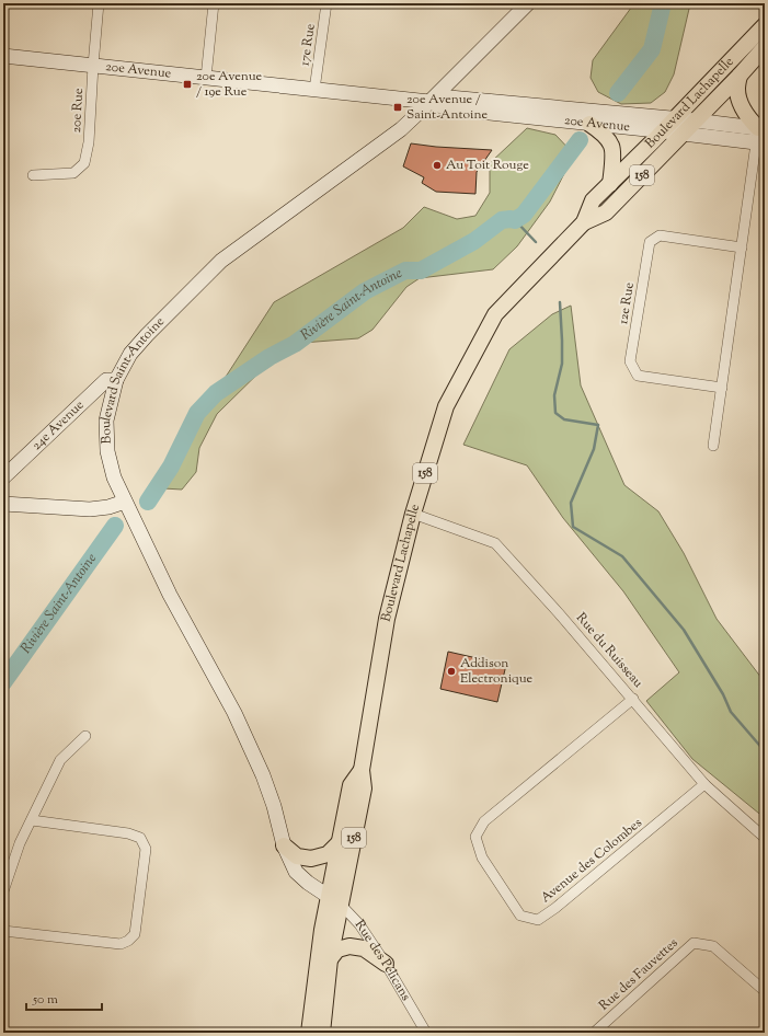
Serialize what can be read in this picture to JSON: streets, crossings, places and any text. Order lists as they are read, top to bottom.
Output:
{
  "streets": {
    "main road": ["Boulevard Lachapelle", "158"],
    "street": [
      "17e Rue",
      "20e Avenue",
      "20e Rue",
      "12e Rue",
      "Boulevard Saint-Antoine",
      "24e Avenue",
      "Rue du Ruisseau",
      "Avenue des Colombes",
      "Rue des Pélicans",
      "Rue des Fauvettes"
    ]
  },
  "crossings": [
    ["17e Rue", "20e Avenue"],
    ["20e Avenue", "Boulevard Lachapelle"],
    ["20e Avenue", "20e Rue"],
    ["20e Avenue", "Boulevard Saint-Antoine"],
    ["Boulevard Lachapelle", "158"],
    ["Boulevard Lachapelle", "Boulevard Saint-Antoine"],
    ["Boulevard Lachapelle", "Rue du Ruisseau"],
    ["Boulevard Lachapelle", "Rue des Pélicans"],
    ["Boulevard Saint-Antoine", "24e Avenue"],
    ["Boulevard Saint-Antoine", "Rue des Pélicans"],
    ["Rue du Ruisseau", "Avenue des Colombes"]
  ],
  "water": ["Rivière Saint-Antoine"],
  "places": {
    "transit": ["20e Avenue / 19e Rue", "20e Avenue / Saint-Antoine"],
    "other": ["Au Toit Rouge", "Addison Electronique"]
  },
  "scale_bar": "50 m"
}
